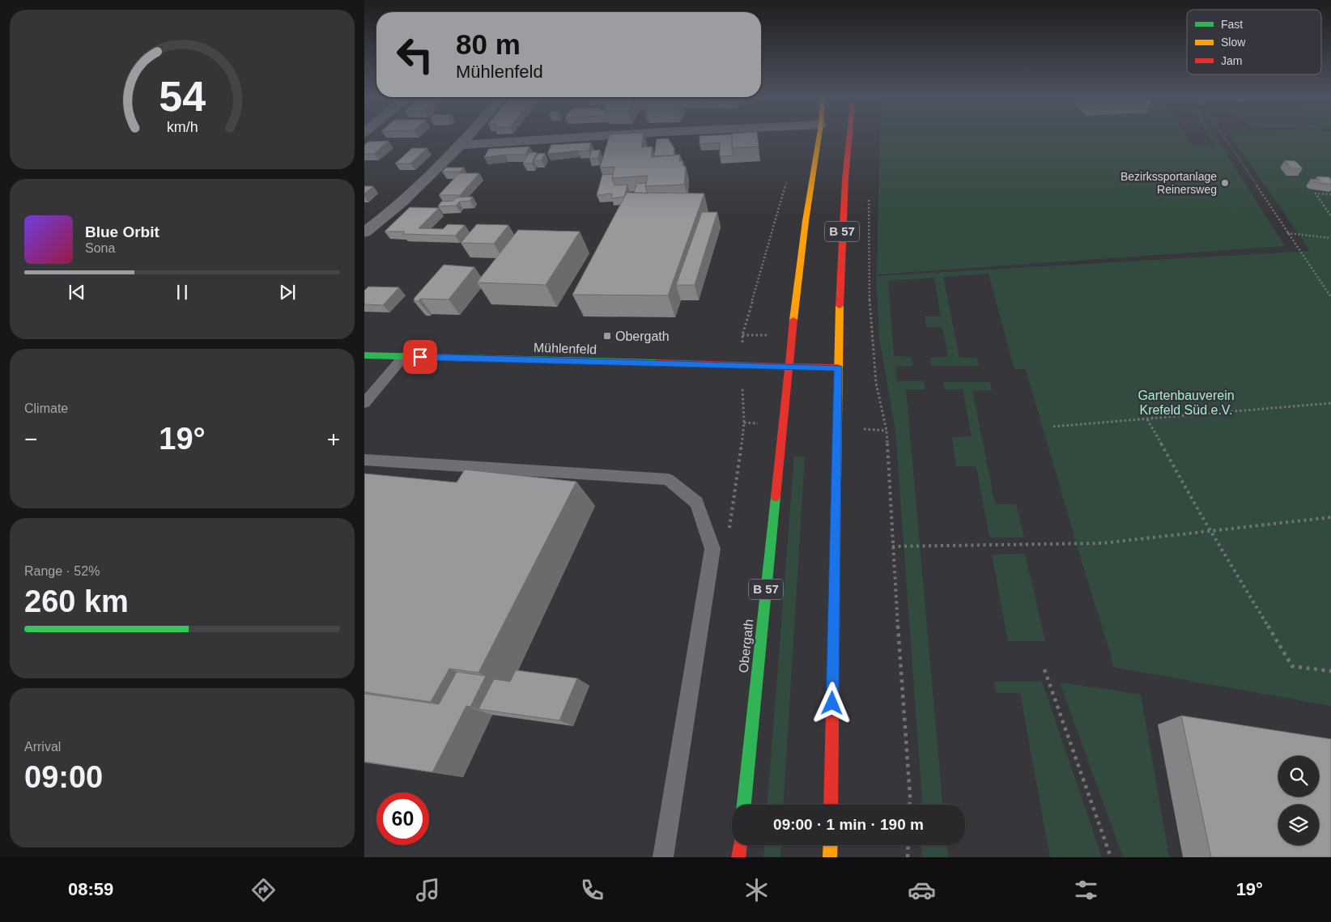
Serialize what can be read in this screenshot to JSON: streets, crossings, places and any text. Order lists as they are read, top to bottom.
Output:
{
  "streets": {
    "main road": ["B 57", "Mühlenfeld", "Obergath"]
  },
  "crossings": [
    ["B 57", "Mühlenfeld"],
    ["Mühlenfeld", "Obergath"]
  ],
  "parks": ["Gartenbauverein Krefeld Süd e.V."],
  "places": {
    "other": ["Bezirkssportanlage Reinersweg"],
    "transit": ["Obergath"]
  },
  "legend": ["Fast", "Slow", "Jam"],
  "page": {
    "turn": ["80 m", "Mühlenfeld"],
    "song": ["Blue Orbit", "Sona"],
    "tile": [
      "Climate",
      ["Range · 52%", "260 km"],
      ["Arrival", "09:00"]
    ],
    "heat": ["−", "19°", "+"],
    "limit": "60",
    "trip": "09:00 · 1 min · 190 m",
    "tabs": ["08:59", "19°"],
    "gauge": ["54", "km/h"]
  }
}
